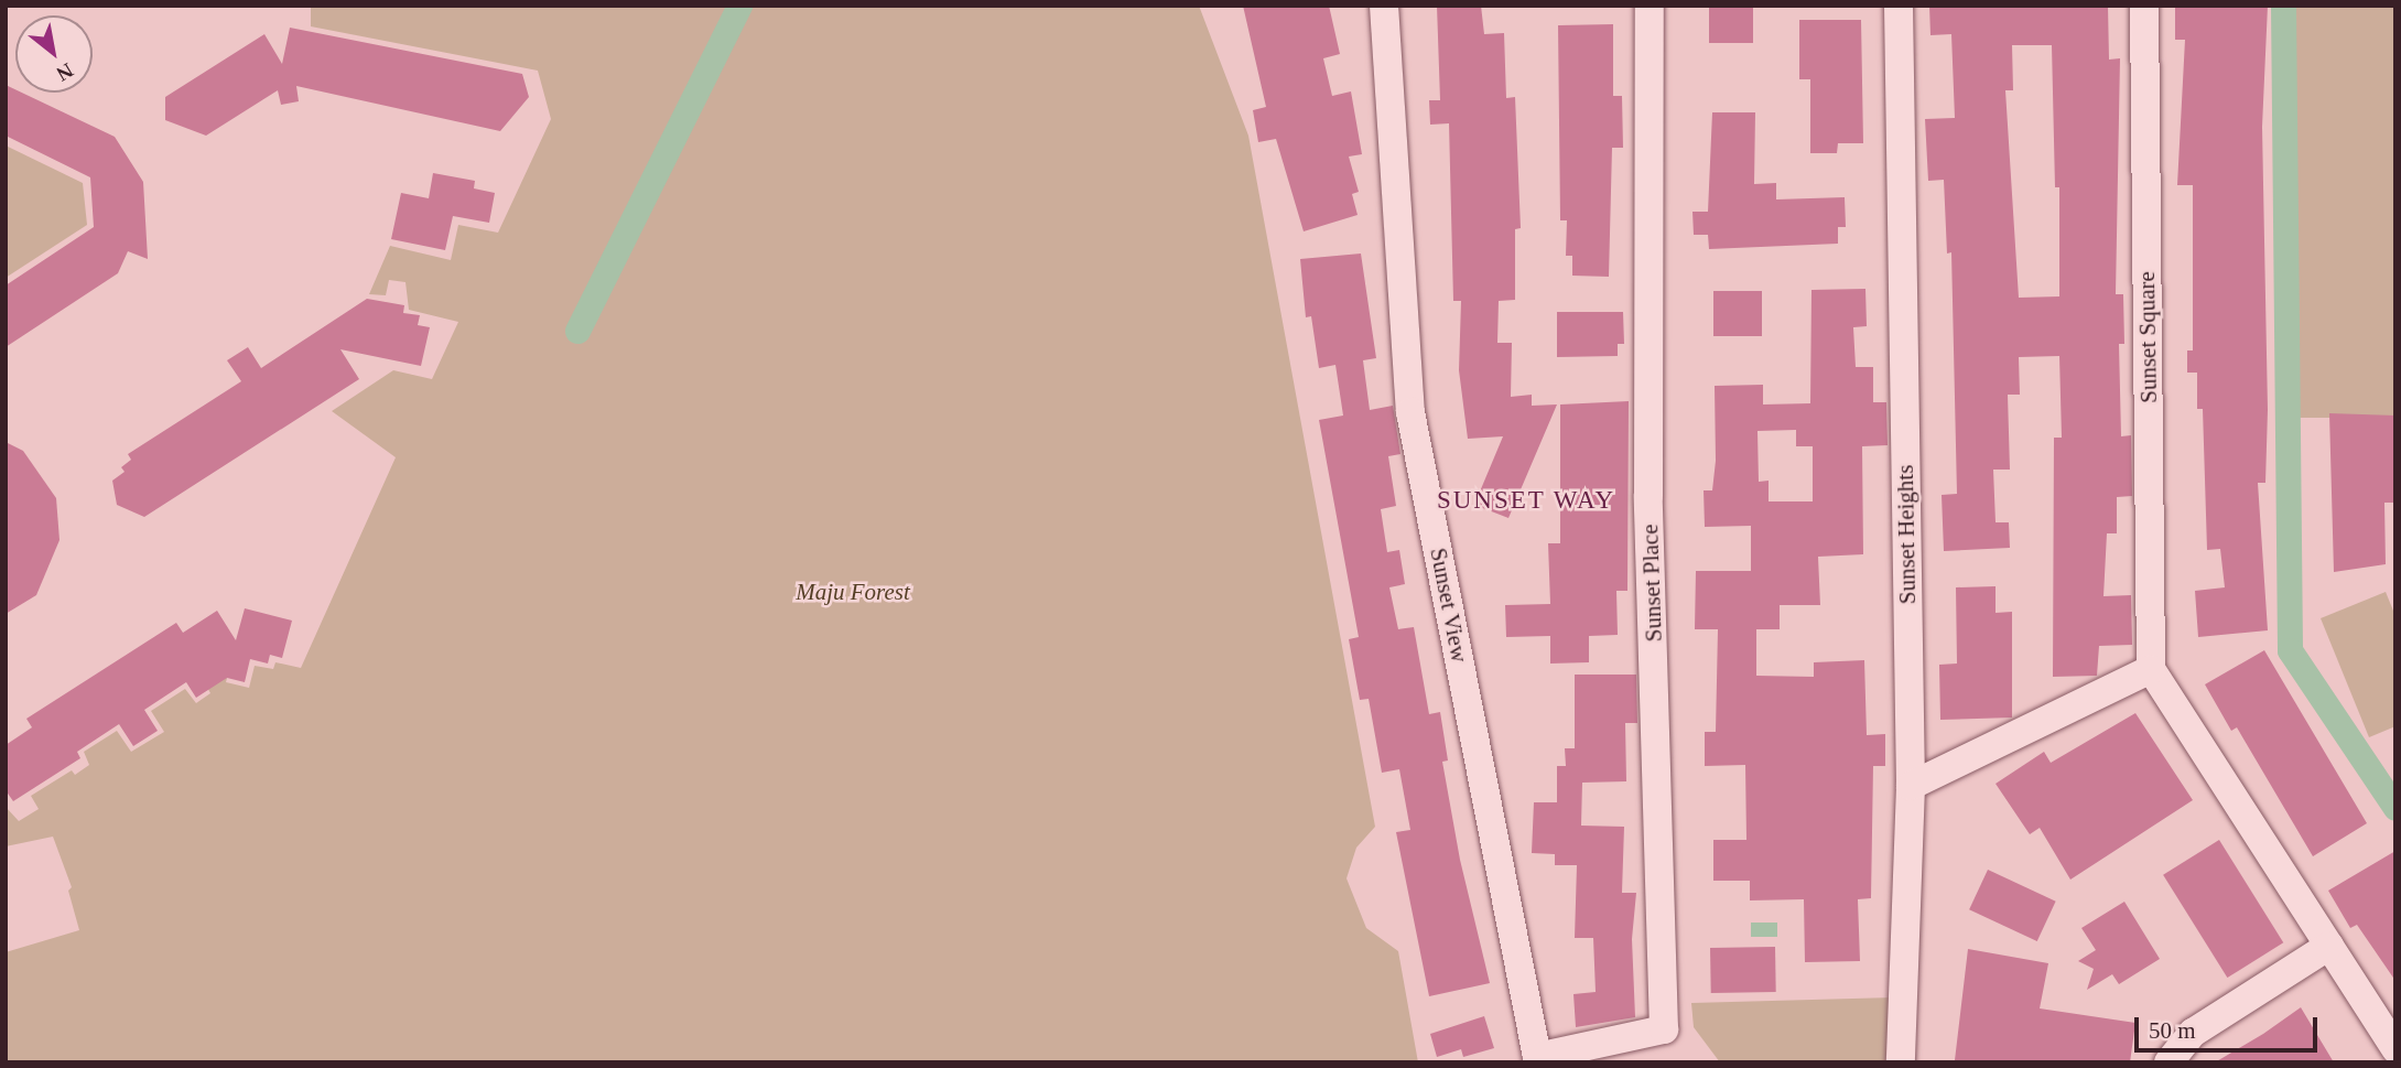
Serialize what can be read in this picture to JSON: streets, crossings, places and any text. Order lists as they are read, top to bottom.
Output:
{
  "streets": {
    "street": [
      "Sunset Square",
      "Sunset Heights",
      "Sunset Place",
      "Sunset View"
    ]
  },
  "crossings": [
    ["Sunset Place", "Sunset View"]
  ],
  "districts": ["SUNSET WAY"],
  "parks": ["Maju Forest"],
  "scale_bar": "50 m",
  "north": "bottom right"
}
